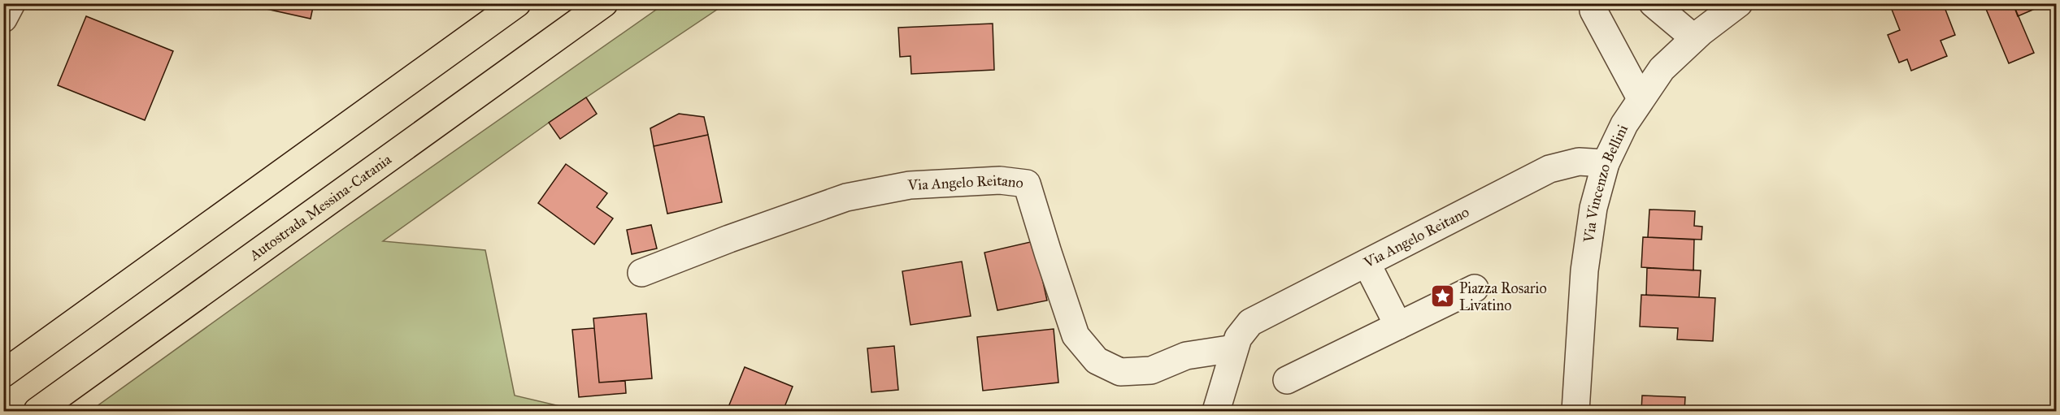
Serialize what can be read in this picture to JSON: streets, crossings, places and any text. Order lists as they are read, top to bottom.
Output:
{
  "streets": {
    "highway": ["Autostrada Messina-Catania"],
    "street": ["Via Vincenzo Bellini", "Via Angelo Reitano"]
  },
  "crossings": [
    ["Via Vincenzo Bellini", "Via Angelo Reitano"]
  ],
  "places": {
    "place": ["Piazza Rosario Livatino"]
  }
}
